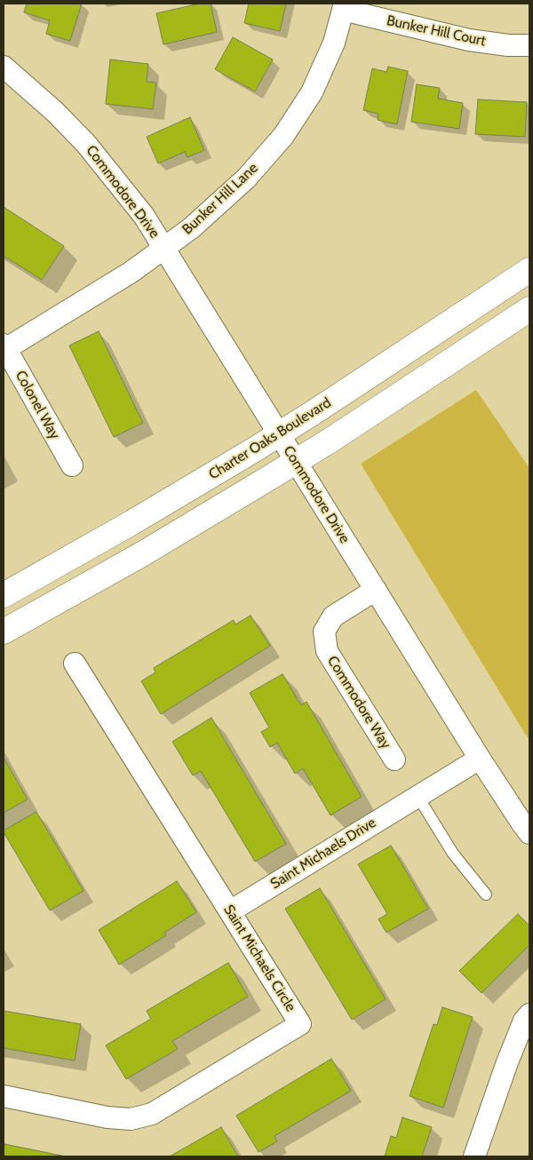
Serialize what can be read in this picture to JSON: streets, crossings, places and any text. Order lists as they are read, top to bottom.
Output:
{
  "streets": {
    "street": [
      "Bunker Hill Court",
      "Commodore Drive",
      "Bunker Hill Lane",
      "Colonel Way",
      "Charter Oaks Boulevard",
      "Commodore Way",
      "Saint Michaels Drive",
      "Saint Michaels Circle"
    ]
  },
  "crossings": [
    ["Bunker Hill Court", "Bunker Hill Lane"],
    ["Commodore Drive", "Bunker Hill Lane"],
    ["Commodore Drive", "Charter Oaks Boulevard"],
    ["Commodore Drive", "Commodore Way"],
    ["Commodore Drive", "Saint Michaels Drive"],
    ["Bunker Hill Lane", "Colonel Way"],
    ["Saint Michaels Drive", "Saint Michaels Circle"]
  ]
}
